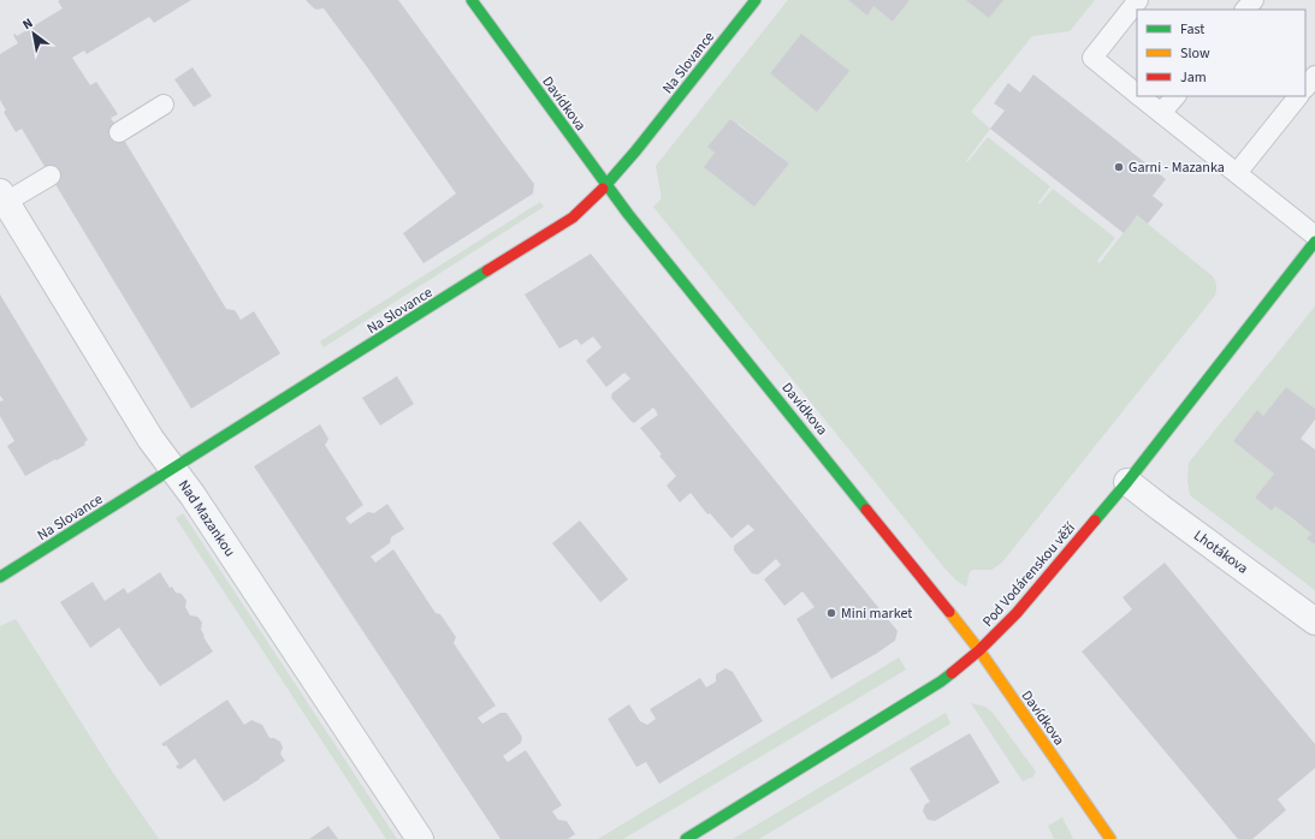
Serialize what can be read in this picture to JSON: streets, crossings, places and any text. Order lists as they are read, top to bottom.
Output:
{
  "streets": {
    "street": [
      "Na Slovance",
      "Davídkova",
      "Nad Mazankou",
      "Lhotákova",
      "Pod Vodárenskou věží"
    ]
  },
  "crossings": [
    ["Na Slovance", "Davídkova"],
    ["Na Slovance", "Nad Mazankou"],
    ["Davídkova", "Pod Vodárenskou věží"],
    ["Lhotákova", "Pod Vodárenskou věží"]
  ],
  "places": ["Garni - Mazanka", "Mini market"],
  "legend": ["Fast", "Slow", "Jam"],
  "north": "top left"
}
